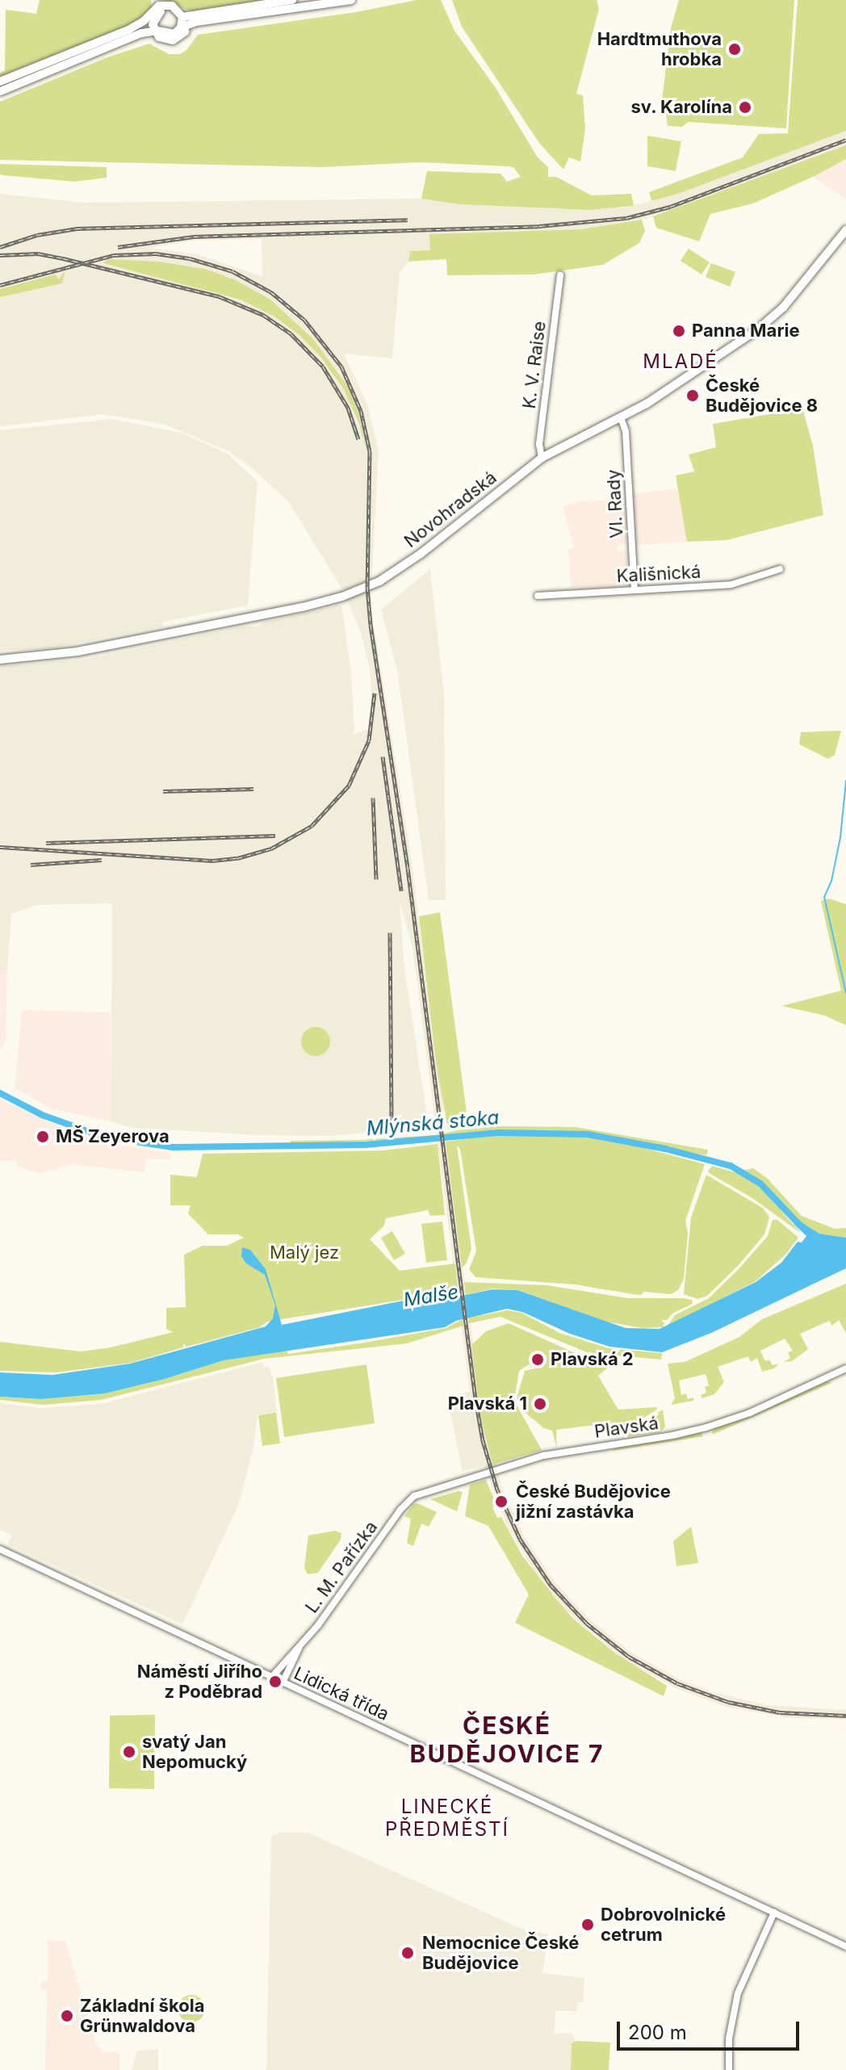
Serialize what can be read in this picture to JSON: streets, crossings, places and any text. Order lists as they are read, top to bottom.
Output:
{
  "streets": {
    "main road": ["Novohradská"],
    "street": [
      "K. V. Raise",
      "Vl. Rady",
      "Kališnická",
      "Plavská",
      "L. M. Pařízka",
      "Lidická třída"
    ]
  },
  "crossings": [
    ["K. V. Raise", "Novohradská"],
    ["Vl. Rady", "Novohradská"],
    ["Vl. Rady", "Kališnická"],
    ["Plavská", "L. M. Pařízka"]
  ],
  "districts": ["MLADÉ", "ČESKÉ BUDĚJOVICE 7", "LINECKÉ PŘEDMĚSTÍ"],
  "water": ["Mlýnská stoka", "Malše"],
  "parks": ["Malý jez"],
  "places": [
    "Hardtmuthova hrobka",
    "sv. Karolína",
    "Panna Marie",
    "České Budějovice 8",
    "MŠ Zeyerova",
    "Plavská 2",
    "Plavská 1",
    "České Budějovice jižní zastávka",
    "Náměstí Jiřího z Poděbrad",
    "svatý Jan Nepomucký",
    "Dobrovolnické cetrum",
    "Nemocnice České Budějovice",
    "Základní škola Grünwaldova"
  ],
  "scale_bar": "200 m"
}
